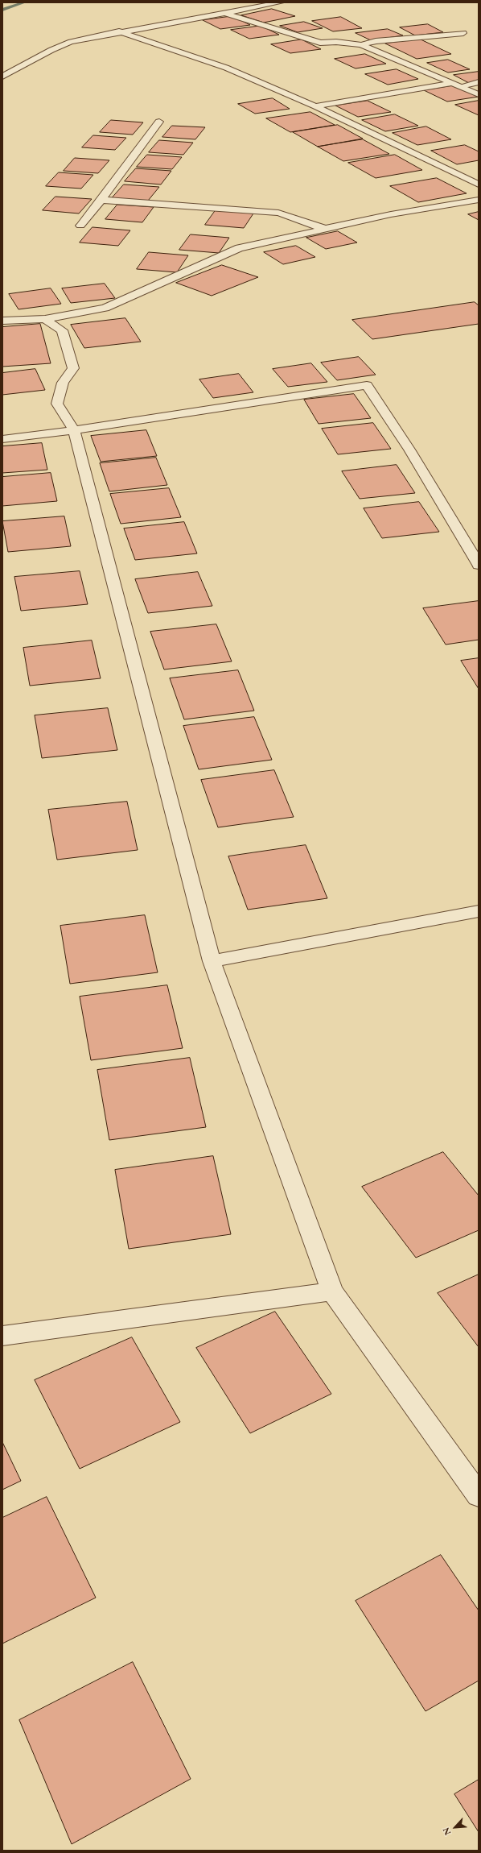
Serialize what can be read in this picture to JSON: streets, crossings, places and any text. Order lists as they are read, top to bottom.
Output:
{
  "north": "bottom left"
}
